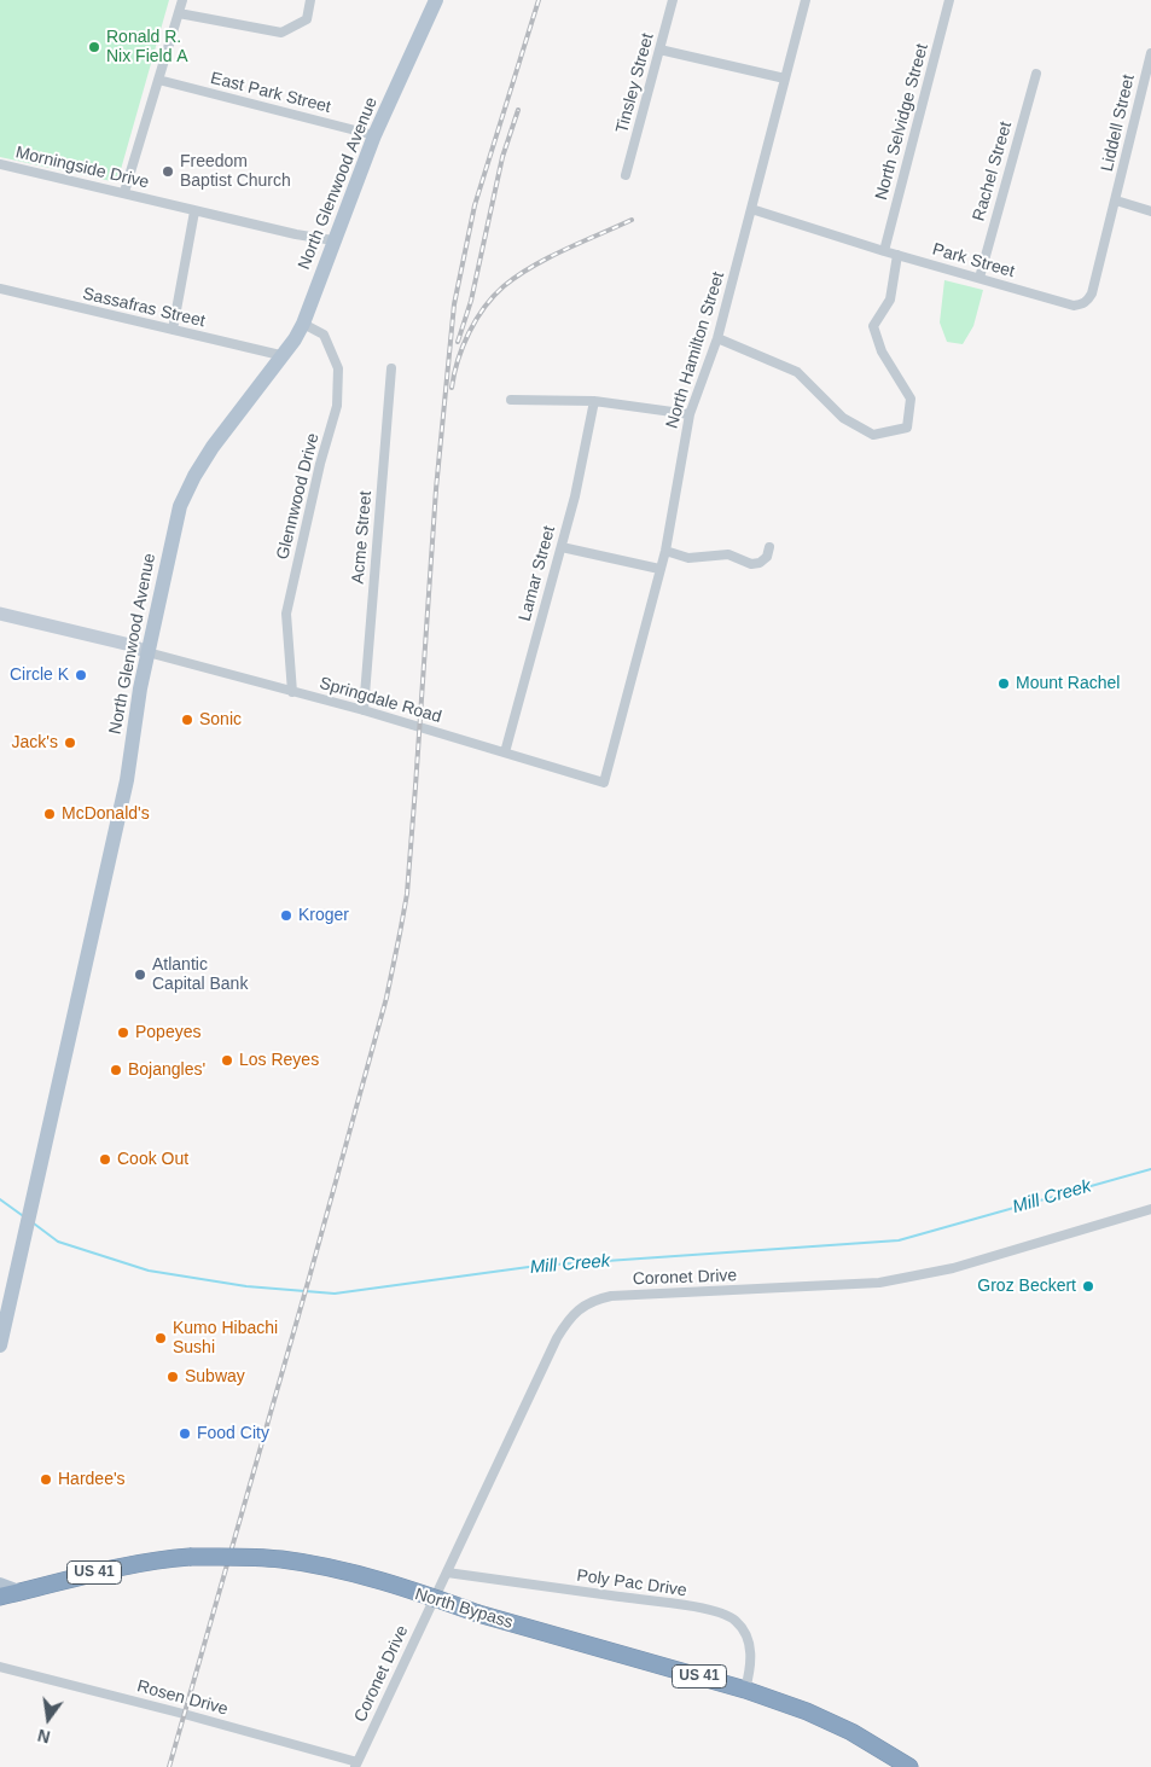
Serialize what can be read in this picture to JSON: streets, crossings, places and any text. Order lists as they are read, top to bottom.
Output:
{
  "streets": {
    "highway": ["US 41", "North Bypass"],
    "main road": ["North Glenwood Avenue"],
    "street": [
      "Tinsley Street",
      "East Park Street",
      "North Selvidge Street",
      "Liddell Street",
      "Morningside Drive",
      "Rachel Street",
      "Park Street",
      "Sassafras Street",
      "North Hamilton Street",
      "Glennwood Drive",
      "Acme Street",
      "Lamar Street",
      "Springdale Road",
      "Coronet Drive",
      "Poly Pac Drive",
      "Rosen Drive"
    ]
  },
  "crossings": [
    ["East Park Street", "North Glenwood Avenue"],
    ["North Selvidge Street", "Park Street"],
    ["Liddell Street", "Park Street"],
    ["Morningside Drive", "North Glenwood Avenue"],
    ["Rachel Street", "Park Street"],
    ["North Glenwood Avenue", "Sassafras Street"],
    ["North Glenwood Avenue", "Glennwood Drive"],
    ["North Glenwood Avenue", "Springdale Road"],
    ["Park Street", "North Hamilton Street"],
    ["North Hamilton Street", "Springdale Road"],
    ["Glennwood Drive", "Springdale Road"],
    ["Acme Street", "Springdale Road"],
    ["Lamar Street", "Springdale Road"],
    ["Coronet Drive", "Poly Pac Drive"],
    ["Coronet Drive", "Rosen Drive"],
    ["Poly Pac Drive", "North Bypass"]
  ],
  "water": ["Mill Creek"],
  "places": [
    "Ronald R. Nix Field A",
    "Freedom Baptist Church",
    "Circle K",
    "Mount Rachel",
    "Sonic",
    "Jack's",
    "McDonald's",
    "Kroger",
    "Atlantic Capital Bank",
    "Popeyes",
    "Los Reyes",
    "Bojangles'",
    "Cook Out",
    "Groz Beckert",
    "Kumo Hibachi Sushi",
    "Subway",
    "Food City",
    "Hardee's"
  ],
  "north": "bottom"
}
